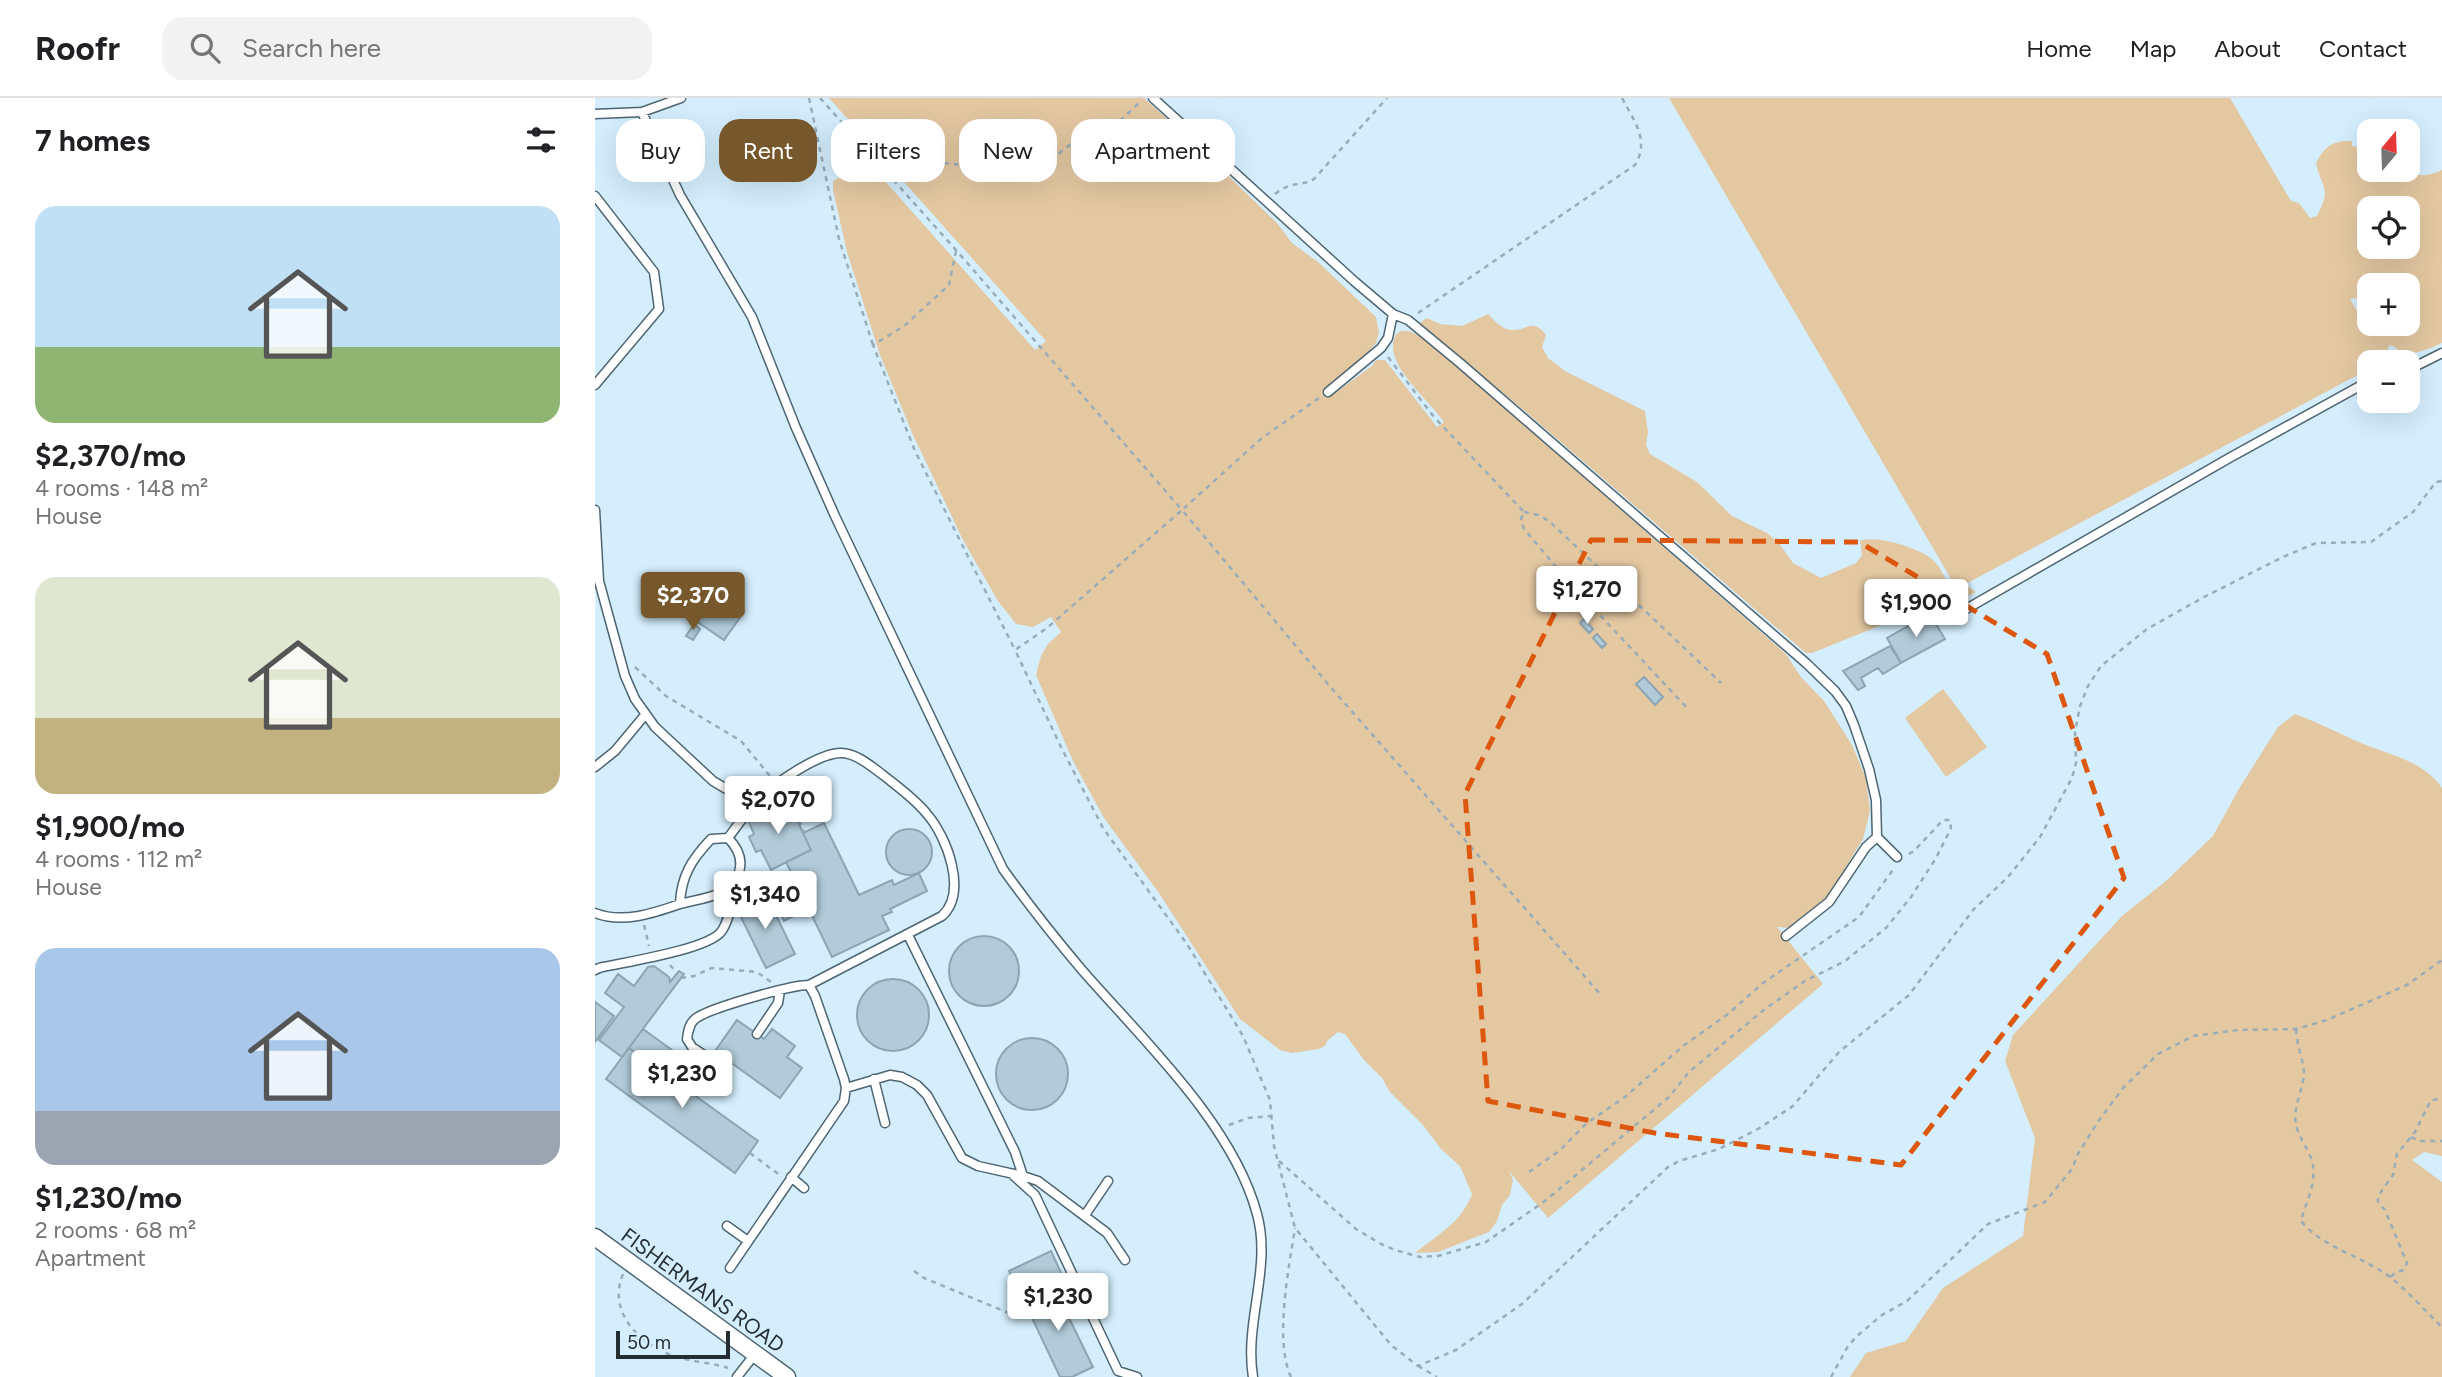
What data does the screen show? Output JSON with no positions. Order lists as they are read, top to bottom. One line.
{"streets":{"street":["FISHERMANS ROAD"]},"scale_bar":"50 m","north":"top","page":{"header":"Roofr","search":"Search here","nav":["Home","Map","About","Contact"],"heading":"7 homes","map_buttons":["+","−"],"chip":["Buy","Rent","Filters","New","Apartment"],"list":[{"name":"$2,370/mo","note":"4 rooms · 148 m² · House"},{"name":"$1,900/mo","note":"4 rooms · 112 m² · House"},{"name":"$1,230/mo","note":"2 rooms · 68 m² · Apartment"}],"price":["$1,270","$2,370","$1,900","$2,070","$1,340","$1,230","$1,230"],"scale":"50 m"}}
